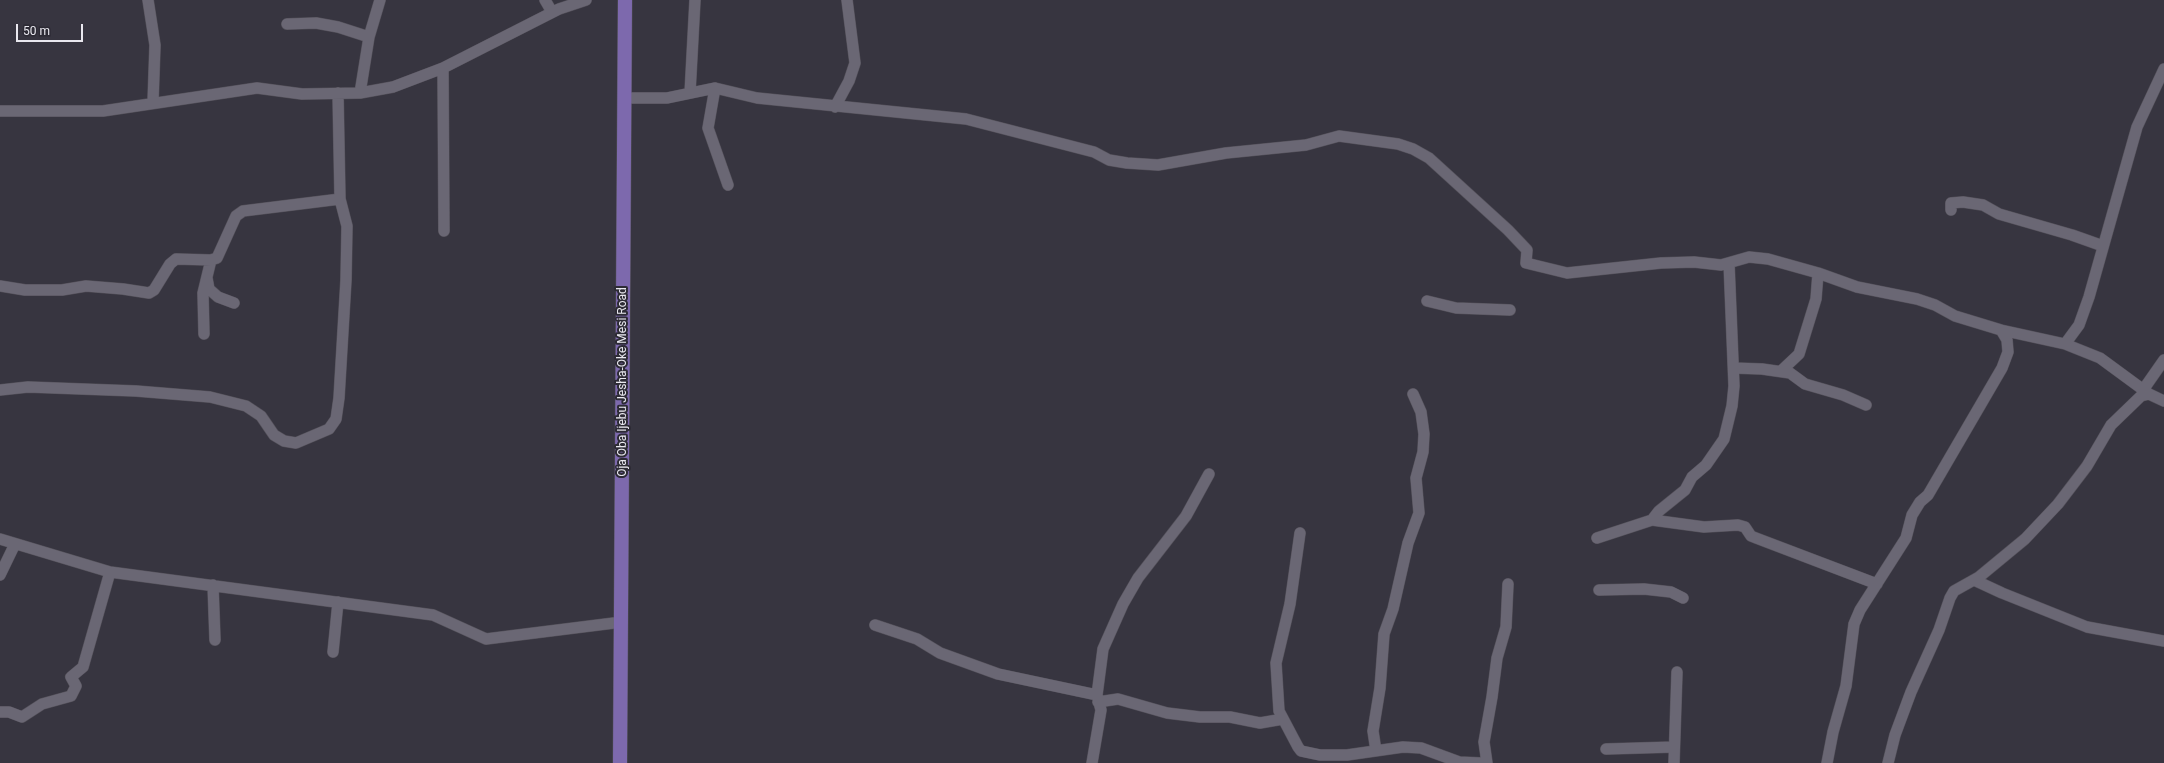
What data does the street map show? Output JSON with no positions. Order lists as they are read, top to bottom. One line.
{"streets":{"main road":["Oja Oba Ijebu Jesha-Oke Mesi Road"]},"scale_bar":"50 m"}
